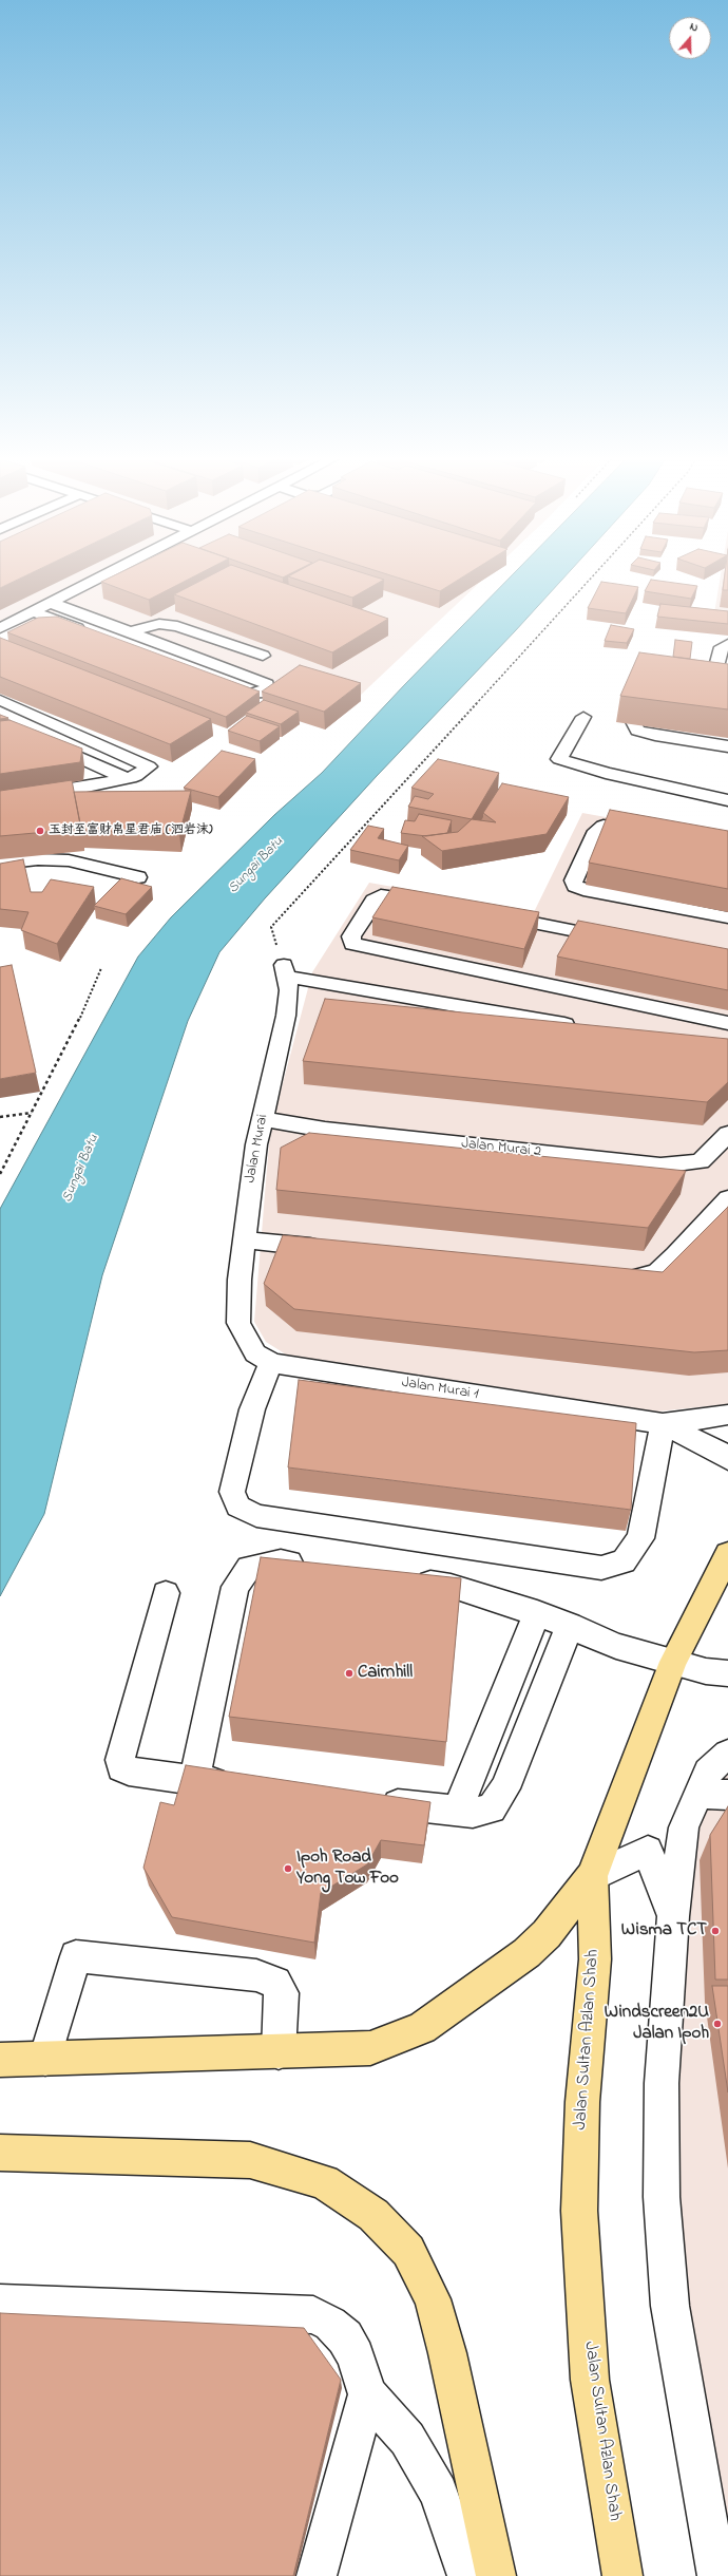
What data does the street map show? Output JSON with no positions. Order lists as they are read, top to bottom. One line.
{"streets":{"main road":["Jalan Sultan Azlan Shah"],"street":["Jalan Murai","Jalan Murai 2","Jalan Murai 1"]},"crossings":[["Jalan Murai","Jalan Murai 2"],["Jalan Murai","Jalan Murai 1"]],"water":["Sungai Batu"],"places":["玉封至富财帛星君庙 (泗岩沫)","Cairnhill","Ipoh Road Yong Tow Foo","Wisma TCT","Windscreen2U Jalan Ipoh"],"north":"top"}
